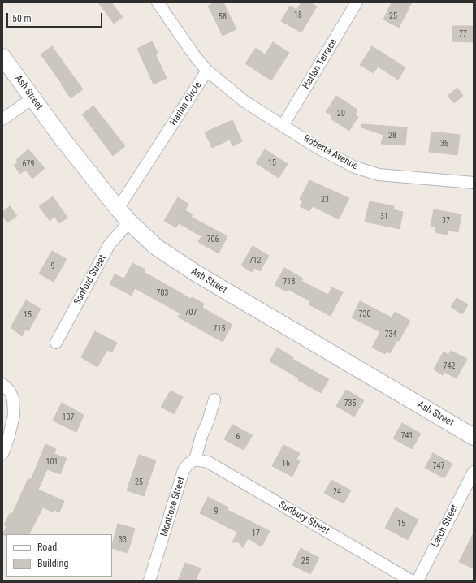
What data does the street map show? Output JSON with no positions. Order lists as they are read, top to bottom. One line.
{"streets":{"street":["Harlan Terrace","Ash Street","Harlan Circle","Roberta Avenue","Sanford Street","Montrose Street","Sudbury Street","Larch Street"]},"crossings":[["Harlan Terrace","Roberta Avenue"],["Ash Street","Harlan Circle"],["Ash Street","Sanford Street"],["Harlan Circle","Roberta Avenue"],["Montrose Street","Sudbury Street"]],"house_numbers":["18","25","58","77","20","28","36","15","679","23","31","37","706","712","9","718","703","707","730","15","715","734","742","735","107","741","6","101","16","747","25","24","9","15","17","33","25"],"legend":["Road","Building"],"scale_bar":"50 m"}
